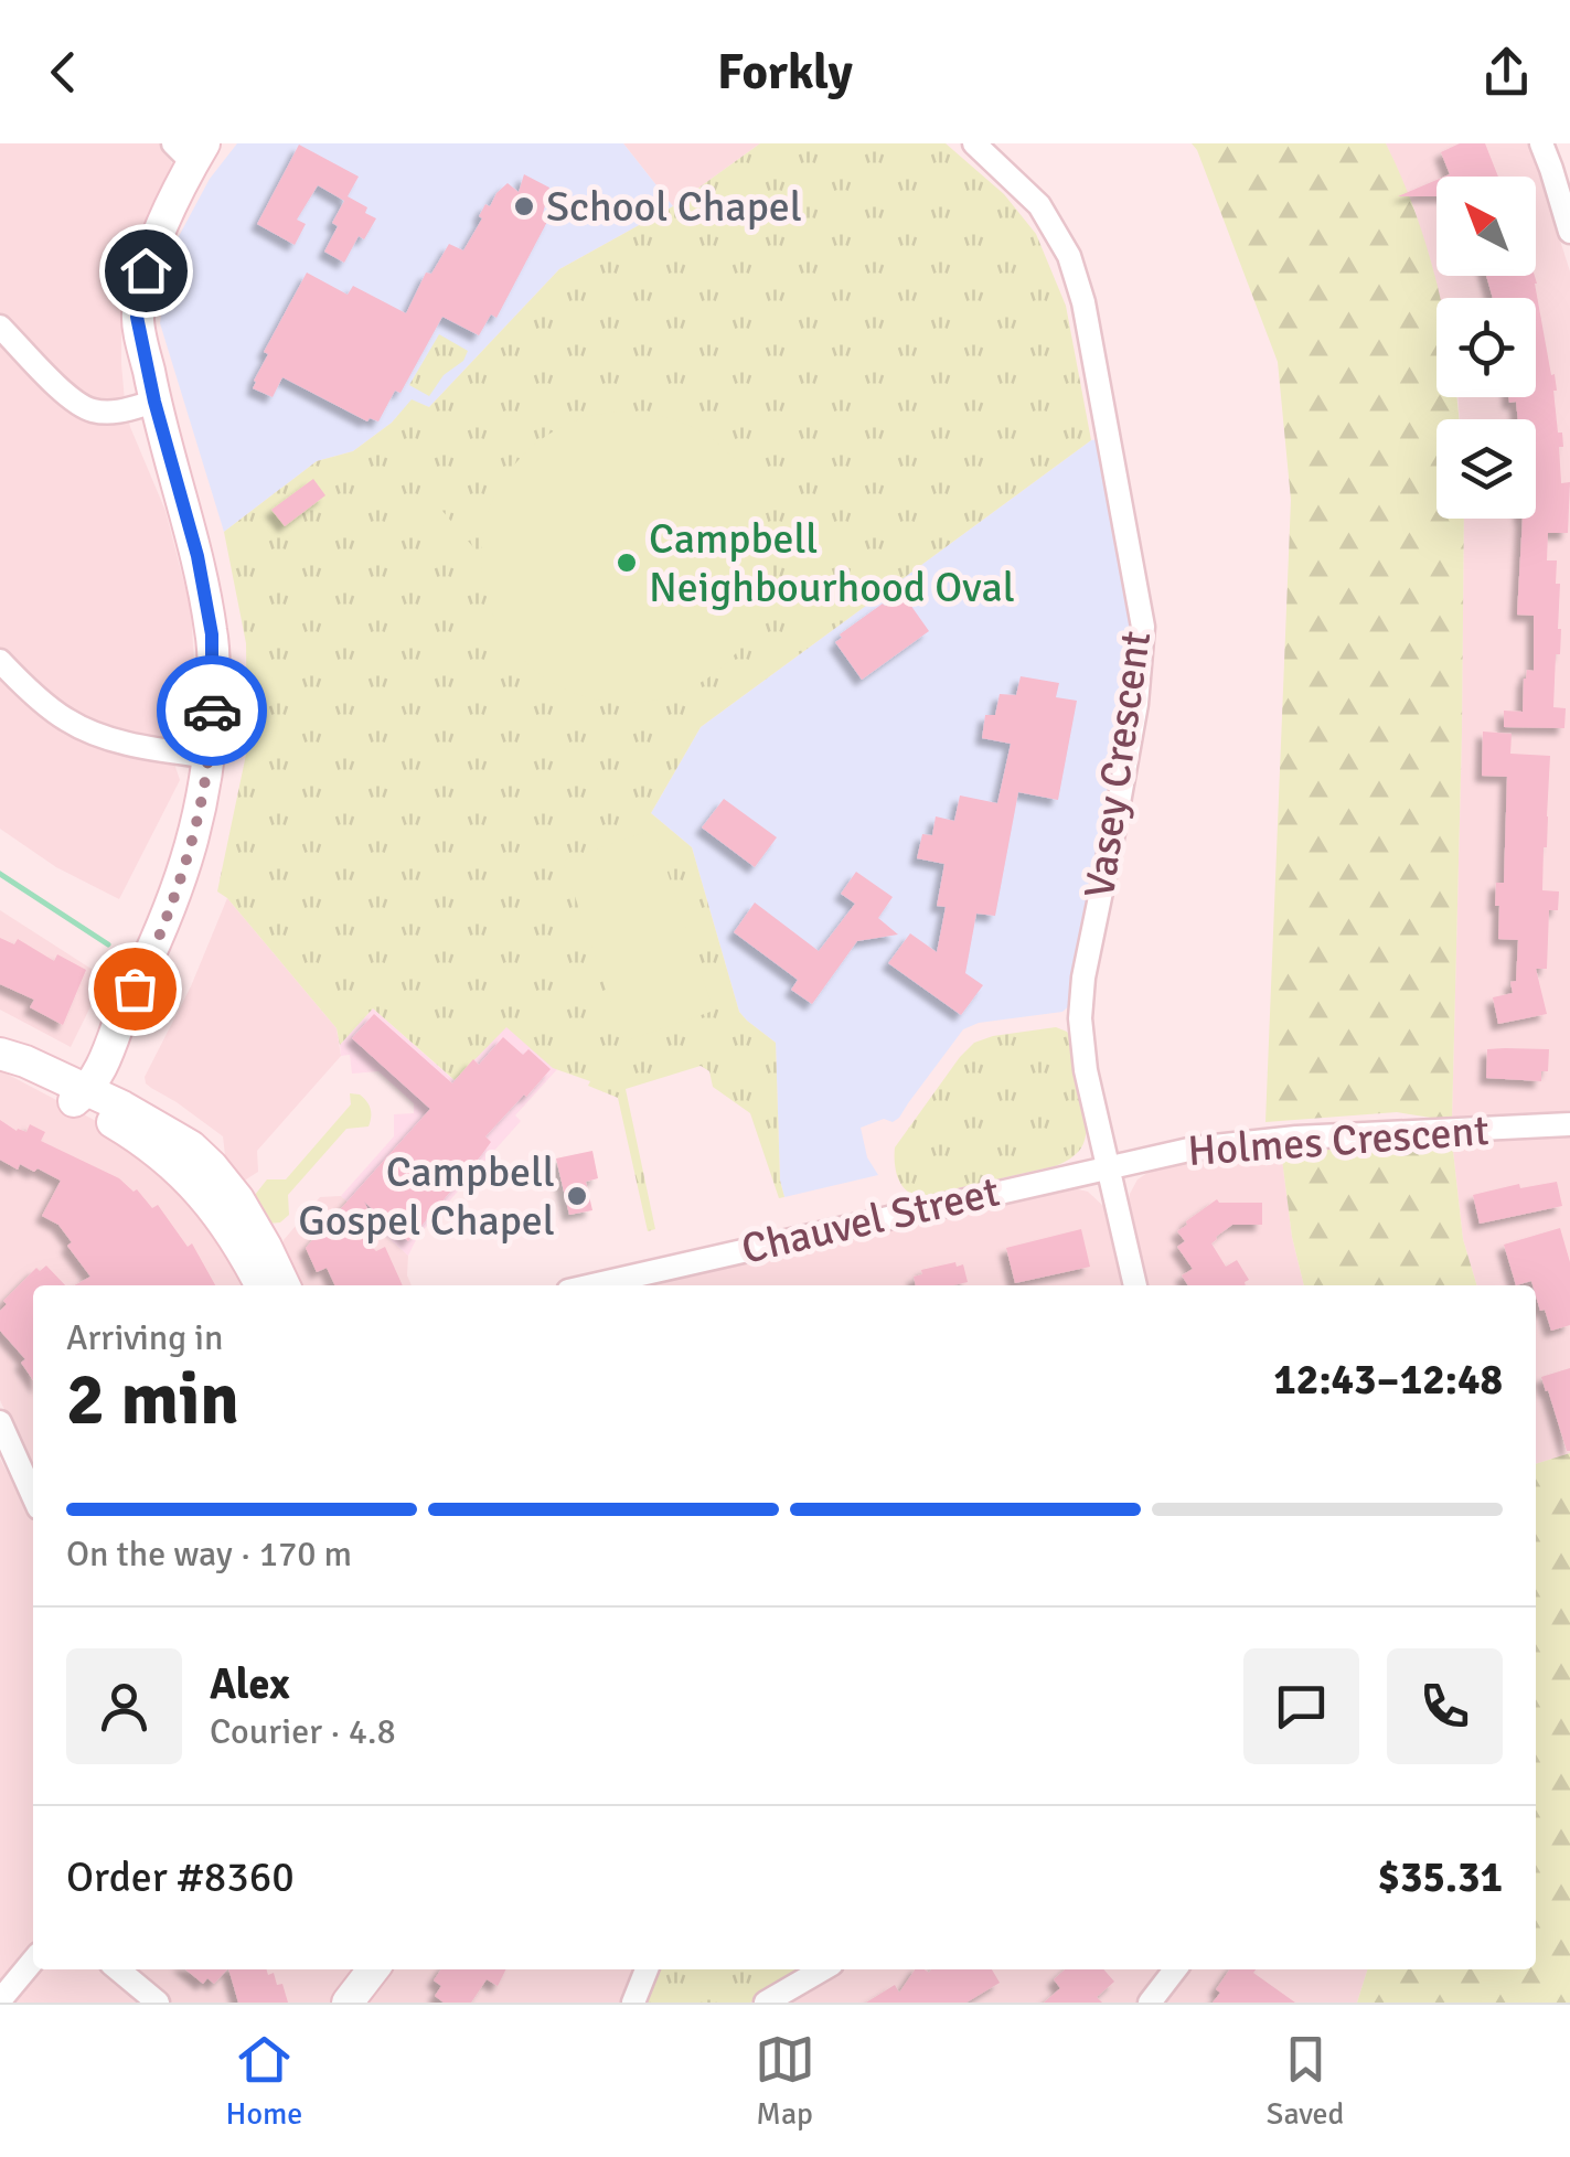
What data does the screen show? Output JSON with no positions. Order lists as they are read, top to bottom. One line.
{"streets":{"street":["Vasey Crescent","Holmes Crescent","Chauvel Street"]},"crossings":[["Vasey Crescent","Holmes Crescent"],["Vasey Crescent","Chauvel Street"],["Holmes Crescent","Chauvel Street"]],"places":["School Chapel","Campbell Neighbourhood Oval","Campbell Gospel Chapel"],"north":"top left","page":{"header":"Forkly","heading":["2 min","Arriving in","12:43–12:48"],"panel":["Alex","Courier · 4.8","Order #8360","$35.31"],"bar":"On the way · 170 m","tabs":["Home","Map","Saved"]}}
